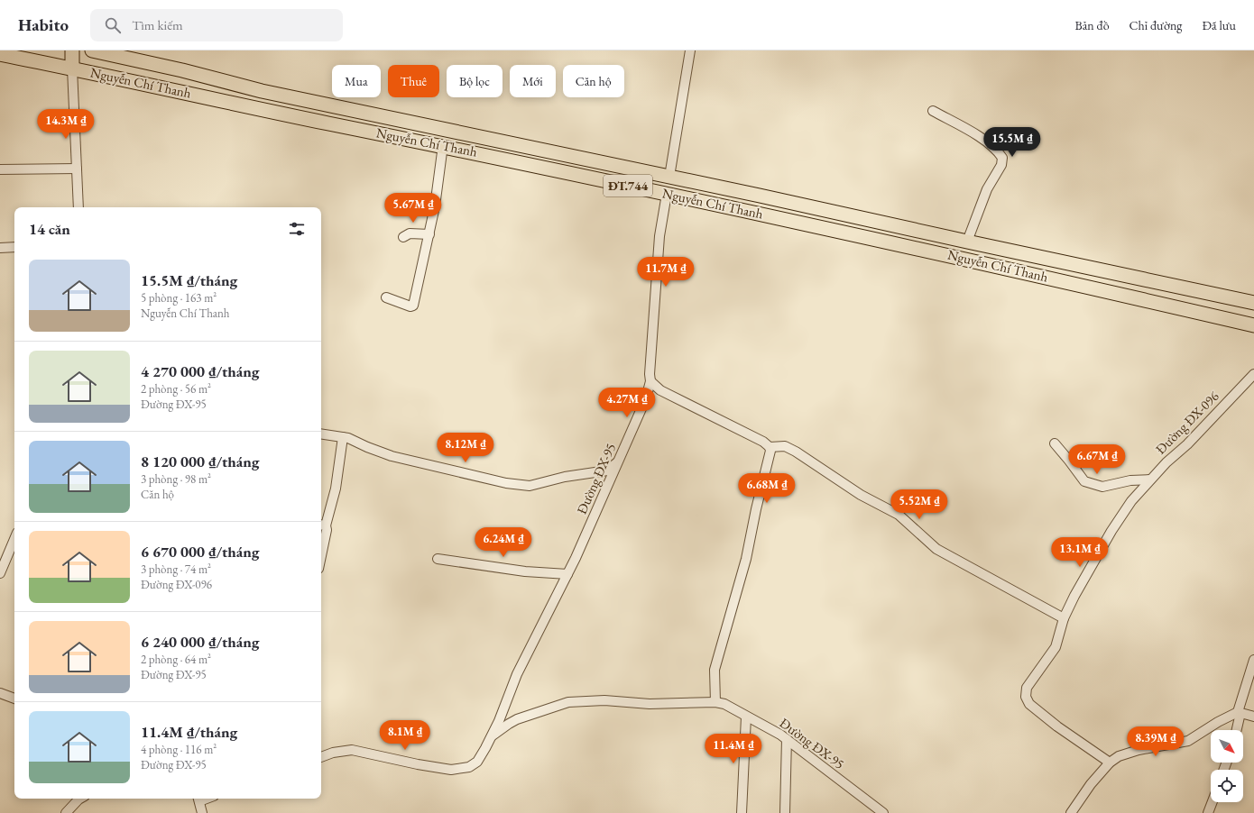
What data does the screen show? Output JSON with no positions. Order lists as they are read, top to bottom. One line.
{"streets":{"main road":["Nguyễn Chí Thanh","ĐT.744"],"street":["Đường ĐX-096","Đường ĐX-95"]},"crossings":[["Nguyễn Chí Thanh","Đường ĐX-95"]],"north":"bottom right","page":{"header":"Habito","search":"Tìm kiếm","nav":["Bản đồ","Chỉ đường","Đã lưu"],"chip":["Mua","Thuê","Bộ lọc","Mới","Căn hộ"],"price":["14.3M ₫","15.5M ₫","5.67M ₫","11.7M ₫","4.27M ₫","8.12M ₫","6.67M ₫","6.68M ₫","5.52M ₫","6.24M ₫","13.1M ₫","8.1M ₫","8.39M ₫","11.4M ₫"],"heading":"14 căn","list":[{"name":"15.5M ₫/tháng","note":"5 phòng · 163 m² · Nguyễn Chí Thanh"},{"name":"4 270 000 ₫/tháng","note":"2 phòng · 56 m² · Đường ĐX-95"},{"name":"8 120 000 ₫/tháng","note":"3 phòng · 98 m² · Căn hộ"},{"name":"6 670 000 ₫/tháng","note":"3 phòng · 74 m² · Đường ĐX-096"},{"name":"6 240 000 ₫/tháng","note":"2 phòng · 64 m² · Đường ĐX-95"},{"name":"11.4M ₫/tháng","note":"4 phòng · 116 m² · Đường ĐX-95"}]}}
